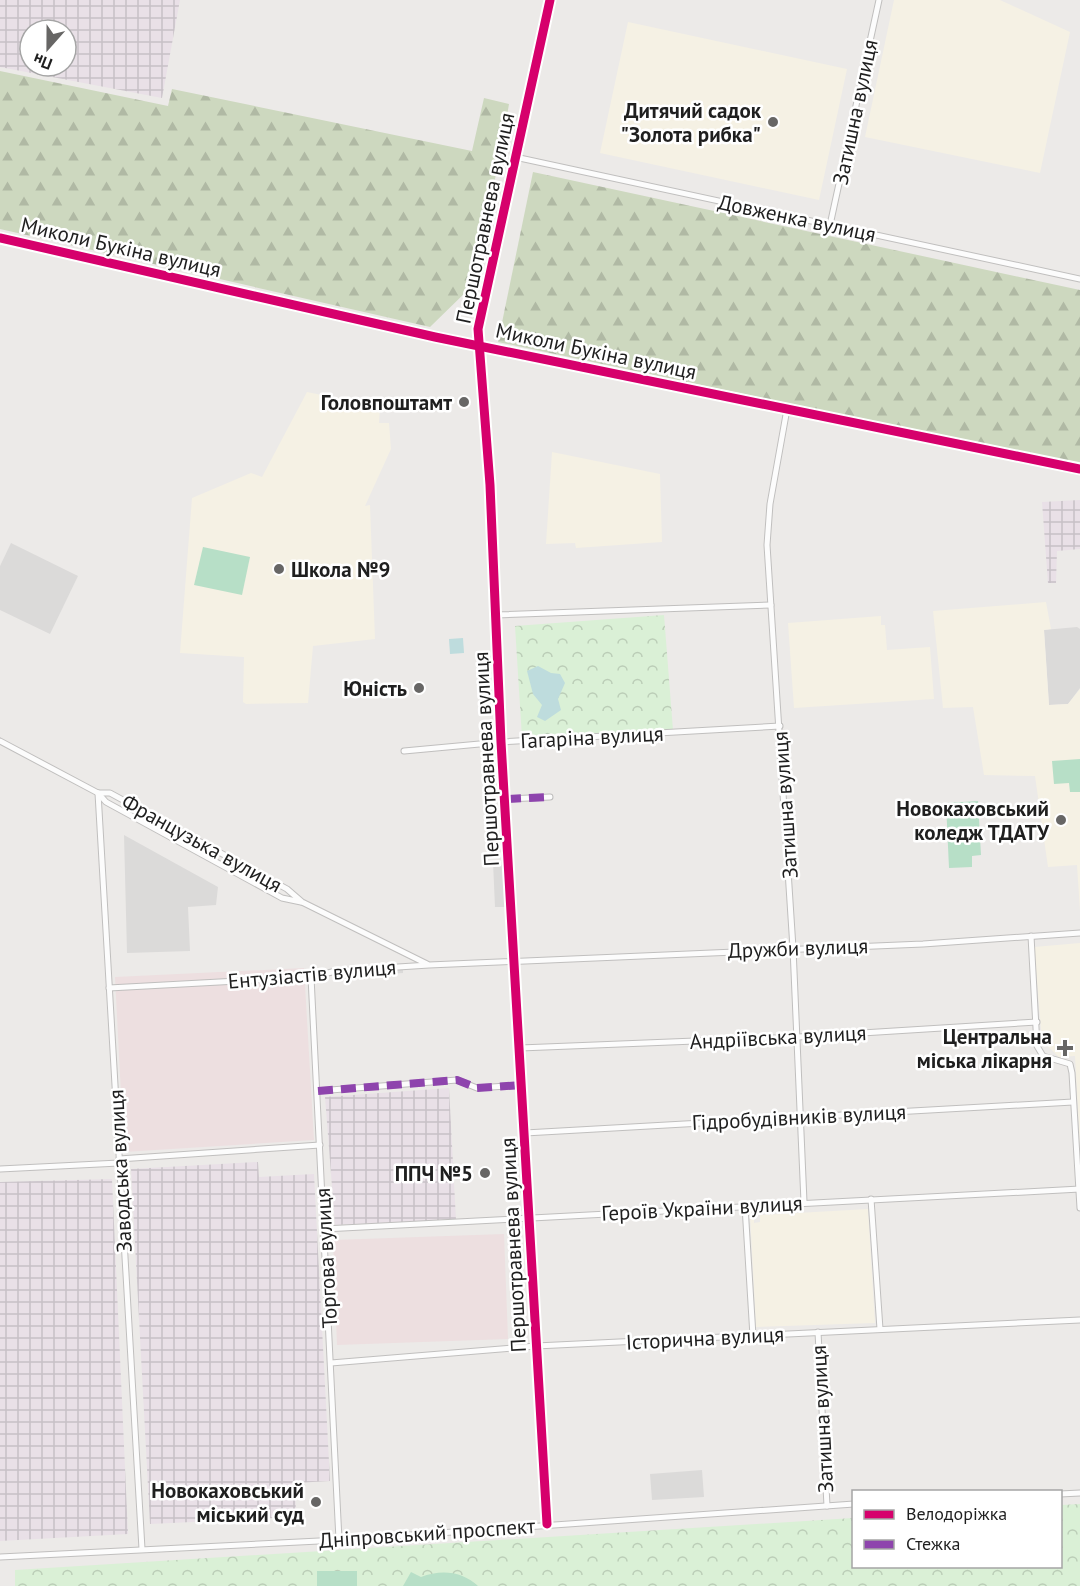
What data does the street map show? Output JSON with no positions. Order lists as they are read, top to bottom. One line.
{"streets":{"street":["Затишна вулиця","Першотравнева вулиця","Довженка вулиця","Миколи Букіна вулиця","Гагаріна вулиця","Французька вулиця","Дружби вулиця","Ентузіастів вулиця","Андріївська вулиця","Гідробудівників вулиця","Заводська вулиця","Героїв України вулиця","Торгова вулиця","Історична вулиця","Дніпровський проспект"]},"crossings":[["Затишна вулиця","Довженка вулиця"],["Затишна вулиця","Миколи Букіна вулиця"],["Затишна вулиця","Гагаріна вулиця"],["Затишна вулиця","Дружби вулиця"],["Затишна вулиця","Андріївська вулиця"],["Затишна вулиця","Гідробудівників вулиця"],["Затишна вулиця","Героїв України вулиця"],["Затишна вулиця","Історична вулиця"],["Затишна вулиця","Дніпровський проспект"],["Першотравнева вулиця","Довженка вулиця"],["Першотравнева вулиця","Миколи Букіна вулиця"],["Першотравнева вулиця","Гагаріна вулиця"],["Першотравнева вулиця","Дружби вулиця"],["Першотравнева вулиця","Ентузіастів вулиця"],["Першотравнева вулиця","Андріївська вулиця"],["Першотравнева вулиця","Гідробудівників вулиця"],["Першотравнева вулиця","Героїв України вулиця"],["Першотравнева вулиця","Історична вулиця"],["Першотравнева вулиця","Дніпровський проспект"],["Французька вулиця","Ентузіастів вулиця"],["Французька вулиця","Заводська вулиця"],["Дружби вулиця","Ентузіастів вулиця"],["Ентузіастів вулиця","Заводська вулиця"],["Ентузіастів вулиця","Торгова вулиця"],["Заводська вулиця","Дніпровський проспект"],["Героїв України вулиця","Торгова вулиця"],["Торгова вулиця","Історична вулиця"],["Торгова вулиця","Дніпровський проспект"]],"places":{"other":["Дитячий садок \"Золота рибка\"","Головпоштамт","Школа №9","Юність","Новокаховський коледж ТДАТУ","ППЧ №5","Новокаховський міський суд"],"health":["Центральна міська лікарня"]},"legend":["Велодоріжка","Стежка"],"north":"bottom"}
